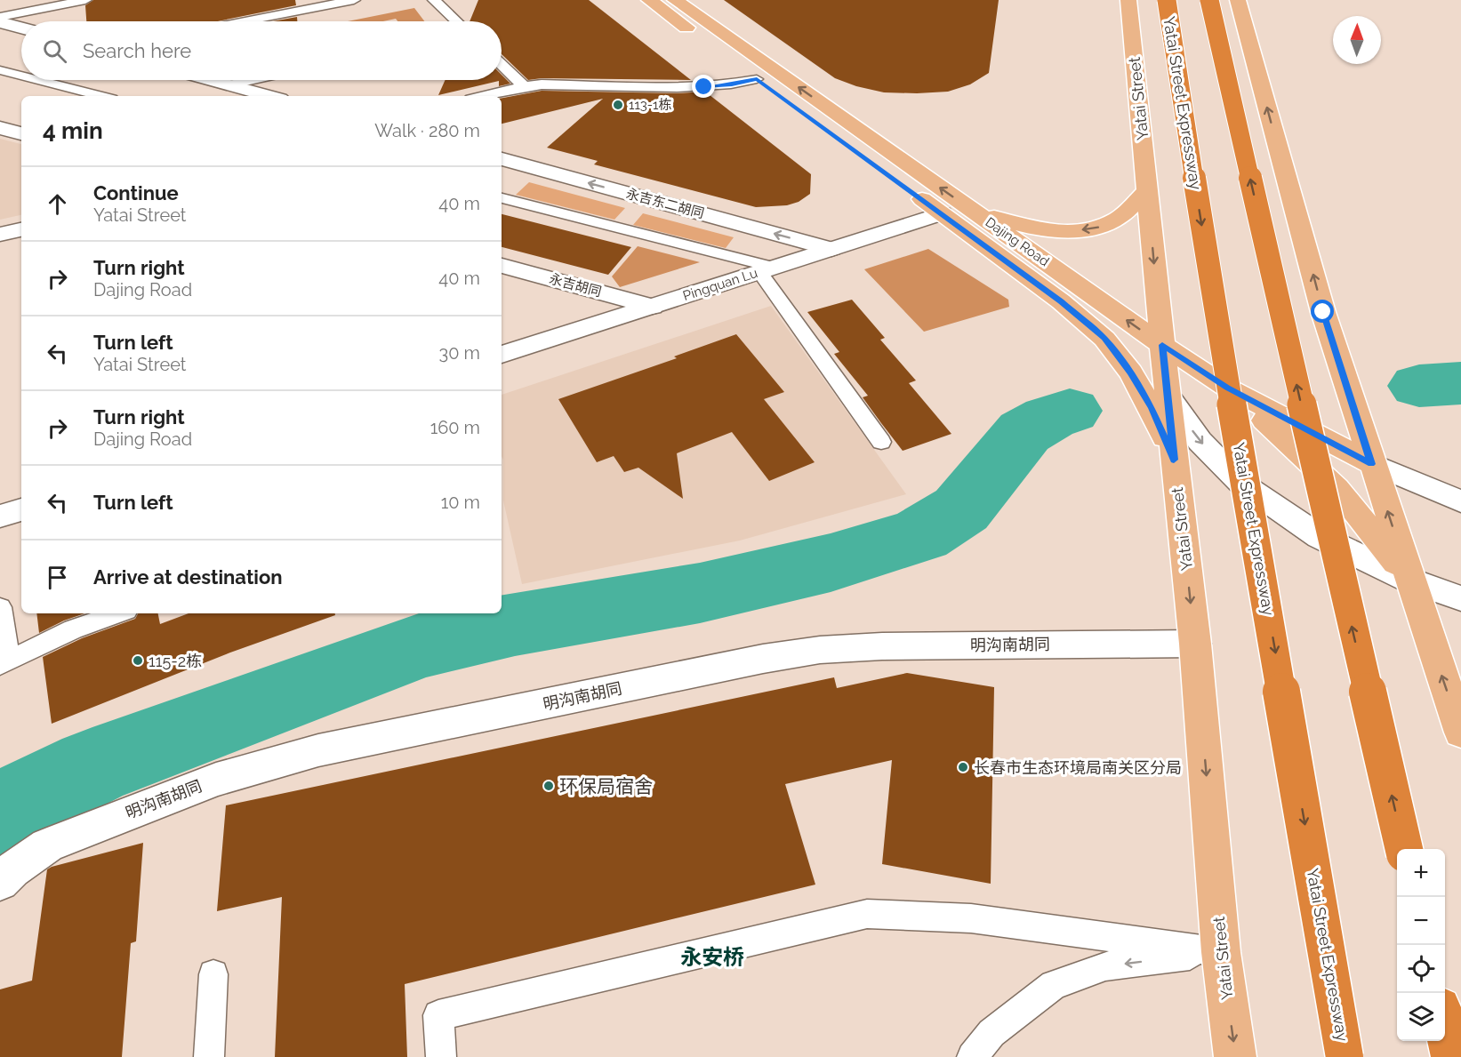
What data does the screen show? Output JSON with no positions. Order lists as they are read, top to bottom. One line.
{"streets":{"highway":["Yatai Street Expressway"],"main road":["Yatai Street","Dajing Road"],"street":["永吉东二胡同","Pingquan Lu","永吉胡同","明沟南胡同"]},"crossings":[["Yatai Street","Dajing Road"],["Yatai Street","明沟南胡同"],["永吉东二胡同","Pingquan Lu"],["Dajing Road","Pingquan Lu"],["Pingquan Lu","永吉胡同"]],"one_way":["永吉东二胡同"],"districts":["永安桥"],"places":["113-1栋","115-2栋","长春市生态环境局南关区分局","环保局宿舍"],"north":"top","page":{"search":"Search here","heading":["4 min","Walk · 280 m"],"list":[["Continue","Yatai Street","40 m"],["Turn right","Dajing Road","40 m"],["Turn left","Yatai Street","30 m"],["Turn right","Dajing Road","160 m"],["Turn left","10 m"],"Arrive at destination"],"map_buttons":["+","−"]}}
